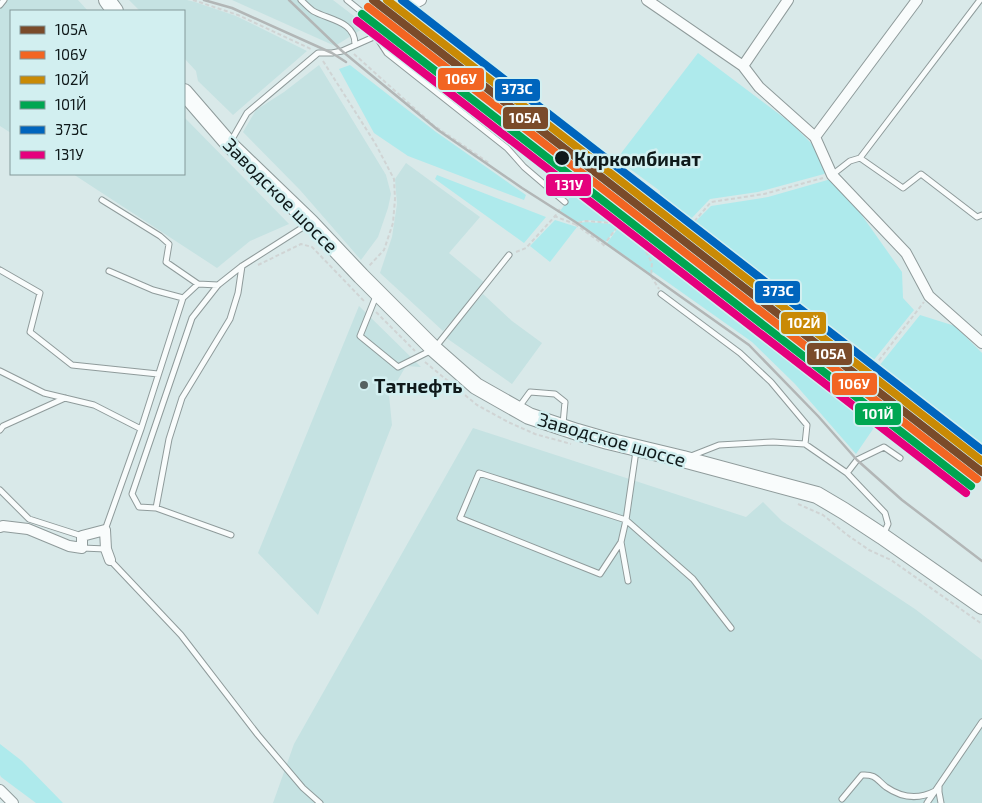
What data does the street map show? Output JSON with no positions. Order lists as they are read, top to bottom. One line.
{"streets":{"main road":["Заводское шоссе"]},"places":["Киркомбинат","Татнефть"],"lines":["transit line 105А","transit line 102Й","transit line 373C","transit line 106У","transit line 101Й","transit line 131У"],"legend":["105А","106У","102Й","101Й","373C","131У"]}
